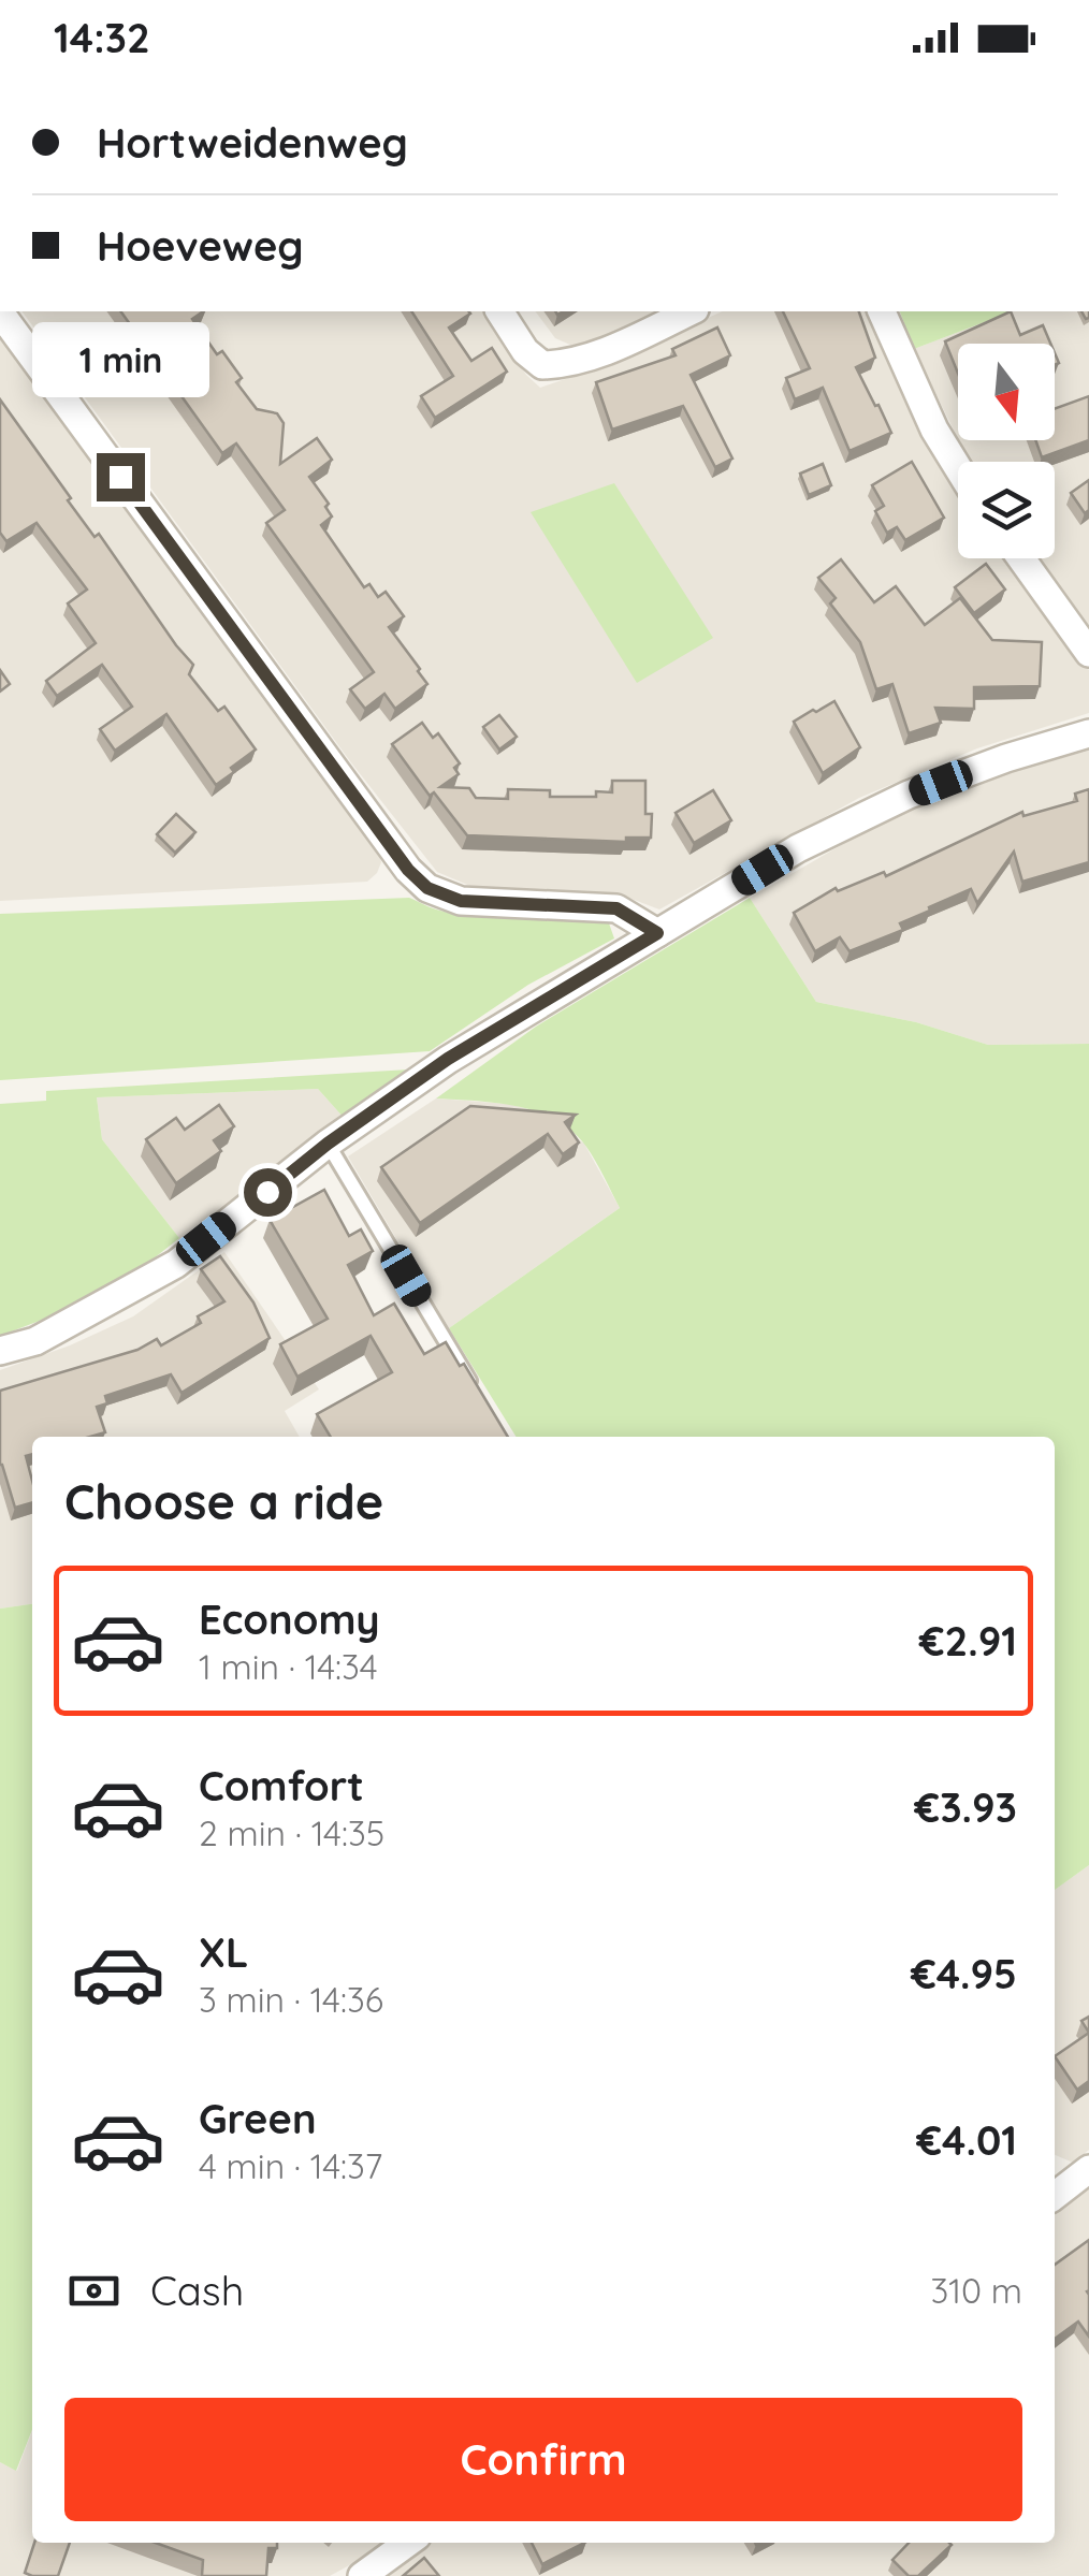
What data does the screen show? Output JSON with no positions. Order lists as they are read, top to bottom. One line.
{"north":"bottom","page":{"status":"14:32","banner":["Hortweidenweg","Hoeveweg"],"bubble":"1 min","heading":"Choose a ride","list":[{"name":"Economy","note":"1 min · 14:34","value":"€2.91"},{"name":"Comfort","note":"2 min · 14:35","value":"€3.93"},{"name":"XL","note":"3 min · 14:36","value":"€4.95"},{"name":"Green","note":"4 min · 14:37","value":"€4.01"}],"pay":["Cash","310 m"],"buttons":"Confirm"}}
